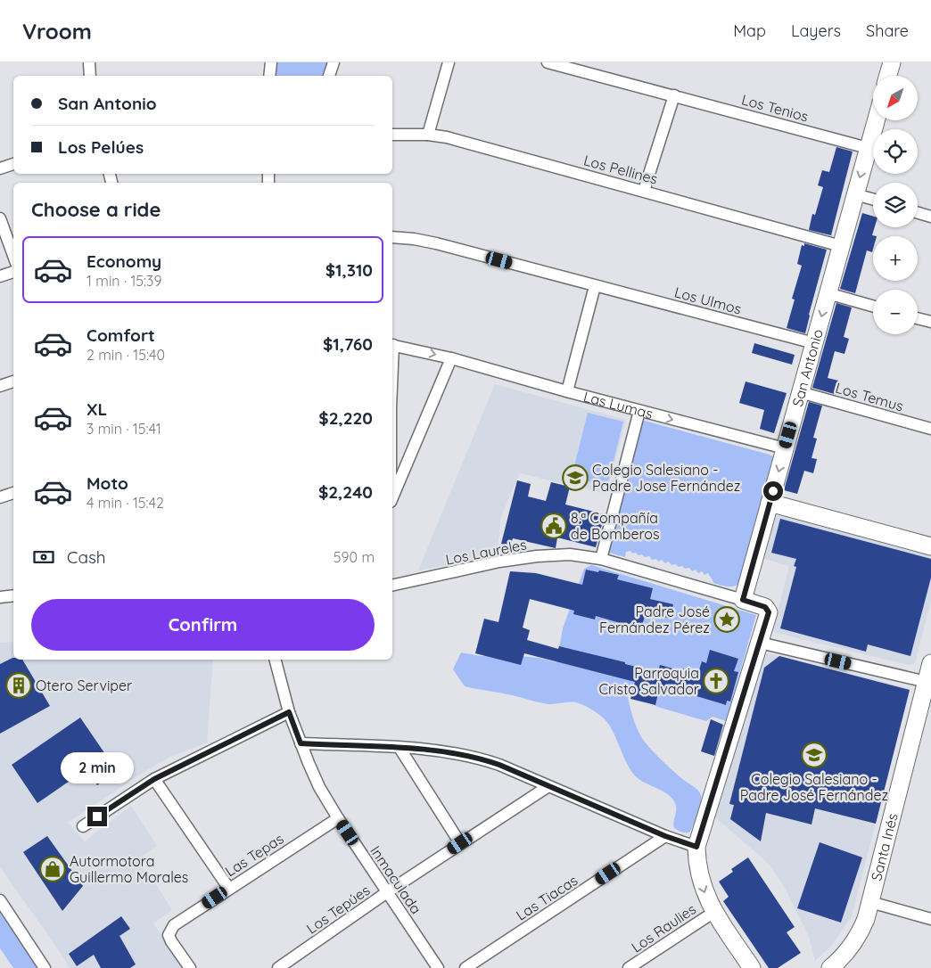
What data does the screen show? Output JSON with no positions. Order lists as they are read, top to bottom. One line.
{"streets":{"main road":["San Antonio","Santa Inés"],"street":["Los Tenios","Los Pellines","Los Ulmos","Los Temus","Las Lumas","Los Laureles","Las Tepas","Inmaculada","Las Tiacas","Los Tepúes","Los Raulies"]},"crossings":[["Los Tenios","San Antonio"],["Los Pellines","San Antonio"],["Los Ulmos","San Antonio"],["San Antonio","Los Temus"],["San Antonio","Las Lumas"],["San Antonio","Los Laureles"],["Las Tepas","Inmaculada"],["Inmaculada","Los Tepúes"]],"one_way":["Las Lumas"],"places":{"school or university":["Colegio Salesiano - Padre Jose Fernández","Colegio Salesiano - Padre José Fernández"],"public building":["8.ª Compañía de Bomberos"],"place":["Padre José Fernández Pérez"],"church":["Parroquia Cristo Salvador"],"building":["Otero Serviper"],"shop":["Autormotora Guillermo Morales"]},"north":"bottom left","page":{"header":"Vroom","nav":["Map","Layers","Share"],"map_buttons":["+","−"],"banner":["San Antonio","Los Pelúes"],"heading":"Choose a ride","list":[{"name":"Economy","note":"1 min · 15:39","value":"$1,310"},{"name":"Comfort","note":"2 min · 15:40","value":"$1,760"},{"name":"XL","note":"3 min · 15:41","value":"$2,220"},{"name":"Moto","note":"4 min · 15:42","value":"$2,240"}],"pay":["Cash","590 m"],"buttons":"Confirm","bubble":"2 min"}}
